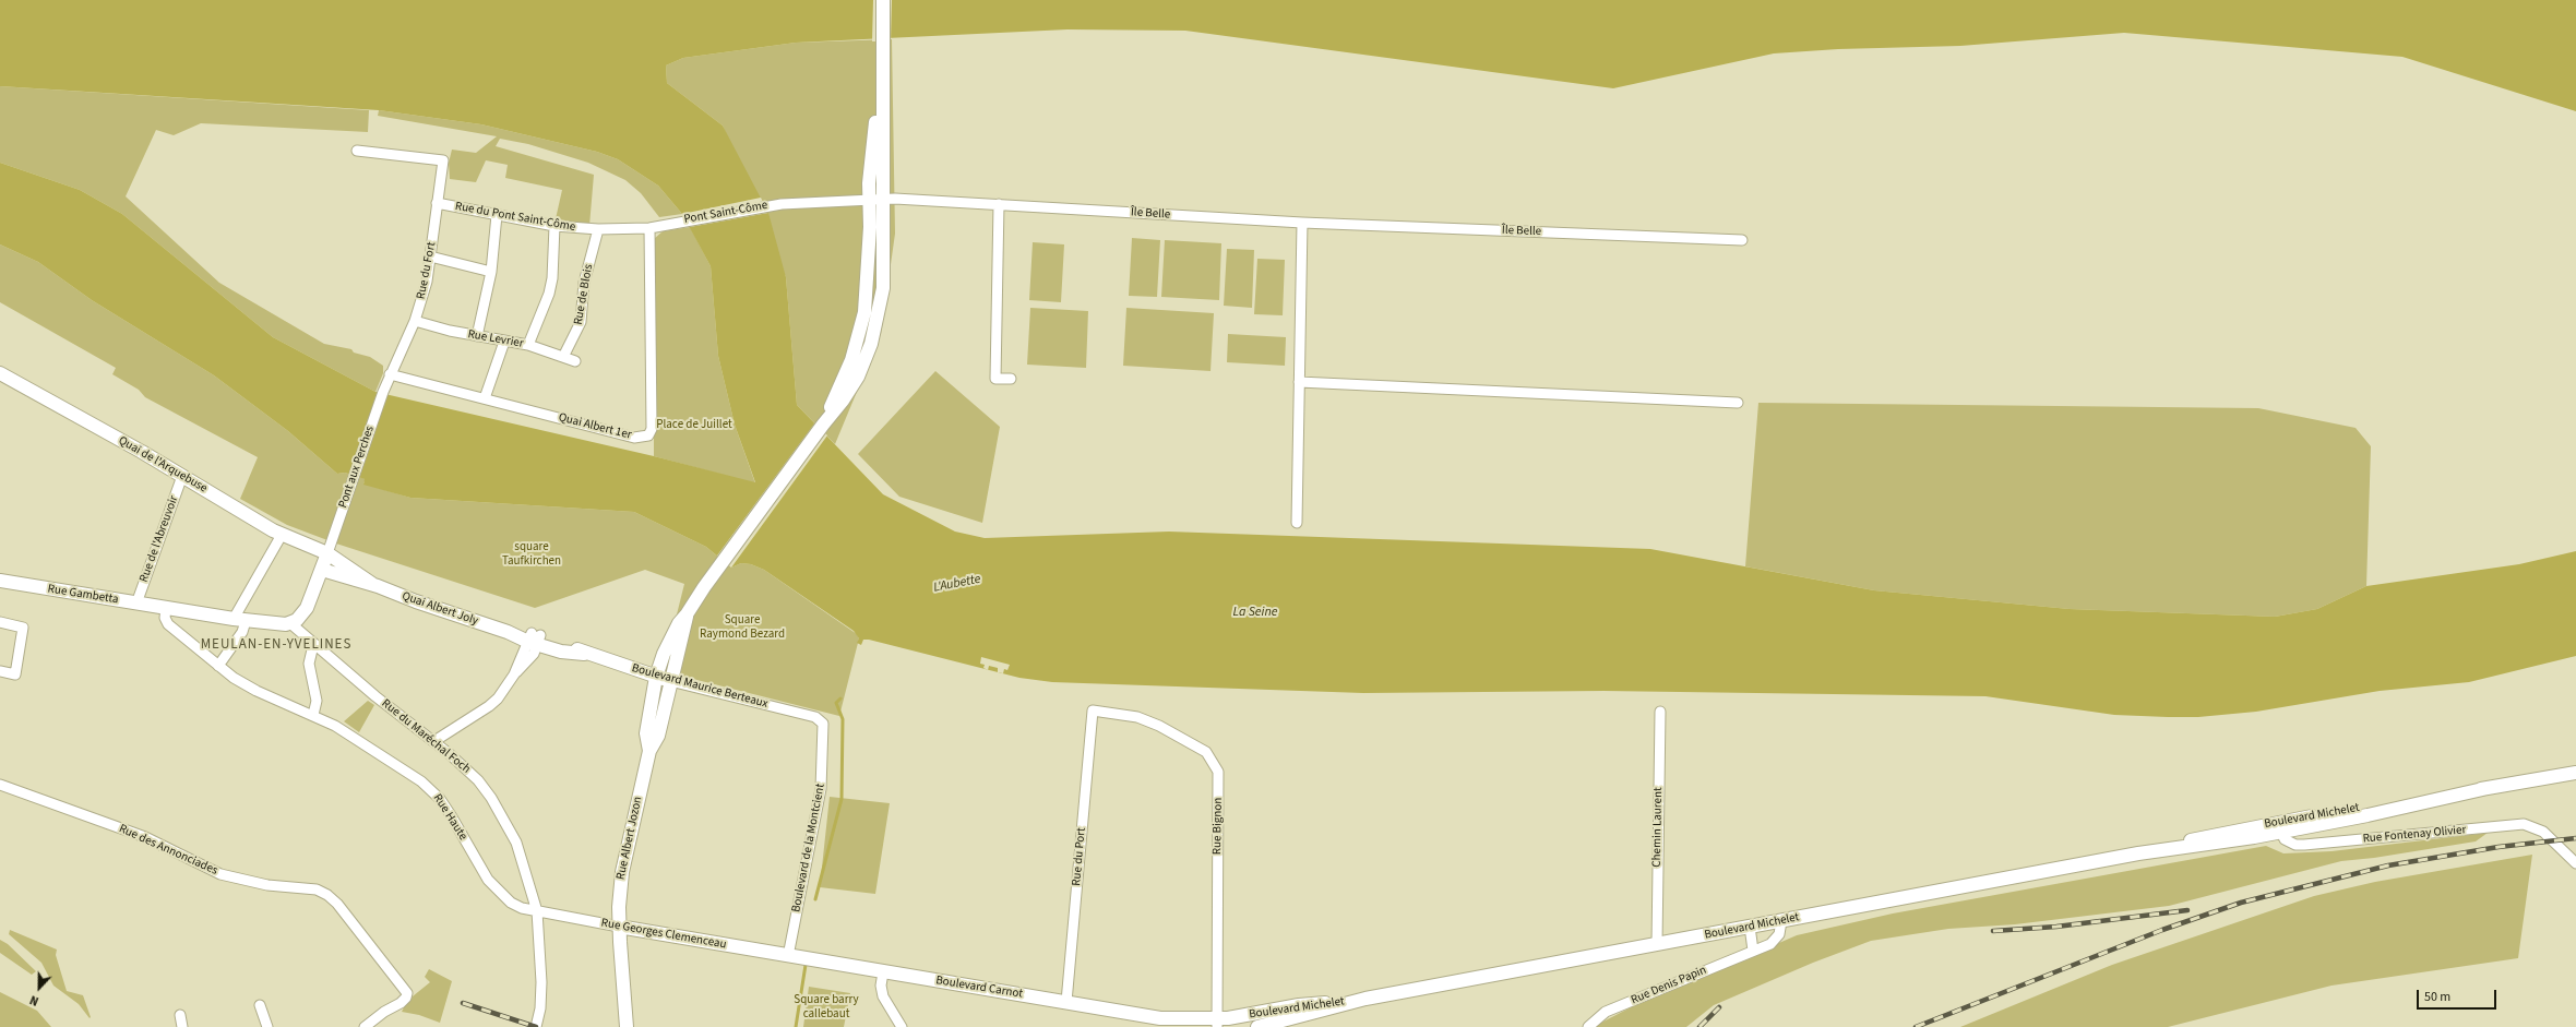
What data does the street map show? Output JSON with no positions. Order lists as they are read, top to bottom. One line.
{"streets":{"main road":["Quai de l'Arquebuse","Rue Gambetta","Quai Albert Joly","Boulevard Maurice Berteaux","Boulevard Michelet","Rue Albert Jozon","Rue Georges Clemenceau","Boulevard Carnot"],"street":["Pont Saint-Côme","Île Belle","Rue du Pont Saint-Côme","Rue du Fort","Rue de Blois","Rue Levrier","Quai Albert 1er","Pont aux Perches","Rue de l'Abreuvoir","Rue du Maréchal Foch","Rue Haute","Rue Bignon","Chemin Laurent","Rue Fontenay Olivier","Boulevard de la Montcient","Rue des Annonciades","Rue du Port","Rue Denis Papin"]},"crossings":[["Pont Saint-Côme","Île Belle"],["Pont Saint-Côme","Rue du Pont Saint-Côme"],["Rue du Pont Saint-Côme","Rue du Fort"],["Rue du Pont Saint-Côme","Rue de Blois"],["Rue du Pont Saint-Côme","Quai Albert 1er"],["Rue du Fort","Rue Levrier"],["Rue du Fort","Quai Albert 1er"],["Rue du Fort","Pont aux Perches"],["Rue de Blois","Rue Levrier"],["Quai Albert 1er","Pont aux Perches"],["Quai de l'Arquebuse","Pont aux Perches"],["Quai de l'Arquebuse","Rue de l'Abreuvoir"],["Quai de l'Arquebuse","Quai Albert Joly"],["Pont aux Perches","Quai Albert Joly"],["Rue de l'Abreuvoir","Rue Gambetta"],["Rue Gambetta","Rue du Maréchal Foch"],["Rue Gambetta","Rue Haute"],["Quai Albert Joly","Boulevard Maurice Berteaux"],["Boulevard Maurice Berteaux","Rue Albert Jozon"],["Boulevard Maurice Berteaux","Boulevard de la Montcient"],["Rue du Maréchal Foch","Rue Haute"],["Rue du Maréchal Foch","Rue Georges Clemenceau"],["Boulevard Michelet","Rue Bignon"],["Boulevard Michelet","Chemin Laurent"],["Boulevard Michelet","Rue Fontenay Olivier"],["Boulevard Michelet","Rue Denis Papin"],["Boulevard Michelet","Boulevard Carnot"],["Rue Haute","Rue Georges Clemenceau"],["Rue Bignon","Rue du Port"],["Rue Bignon","Boulevard Carnot"],["Rue Albert Jozon","Rue Georges Clemenceau"],["Boulevard de la Montcient","Rue Georges Clemenceau"],["Boulevard de la Montcient","Boulevard Carnot"],["Rue du Port","Boulevard Carnot"],["Rue Georges Clemenceau","Boulevard Carnot"]],"districts":["MEULAN-EN-YVELINES"],"water":["L'Aubette","La Seine"],"parks":["Place de Juillet","square Taufkirchen","Square Raymond Bezard","Square barry callebaut"],"scale_bar":"50 m","north":"bottom"}
